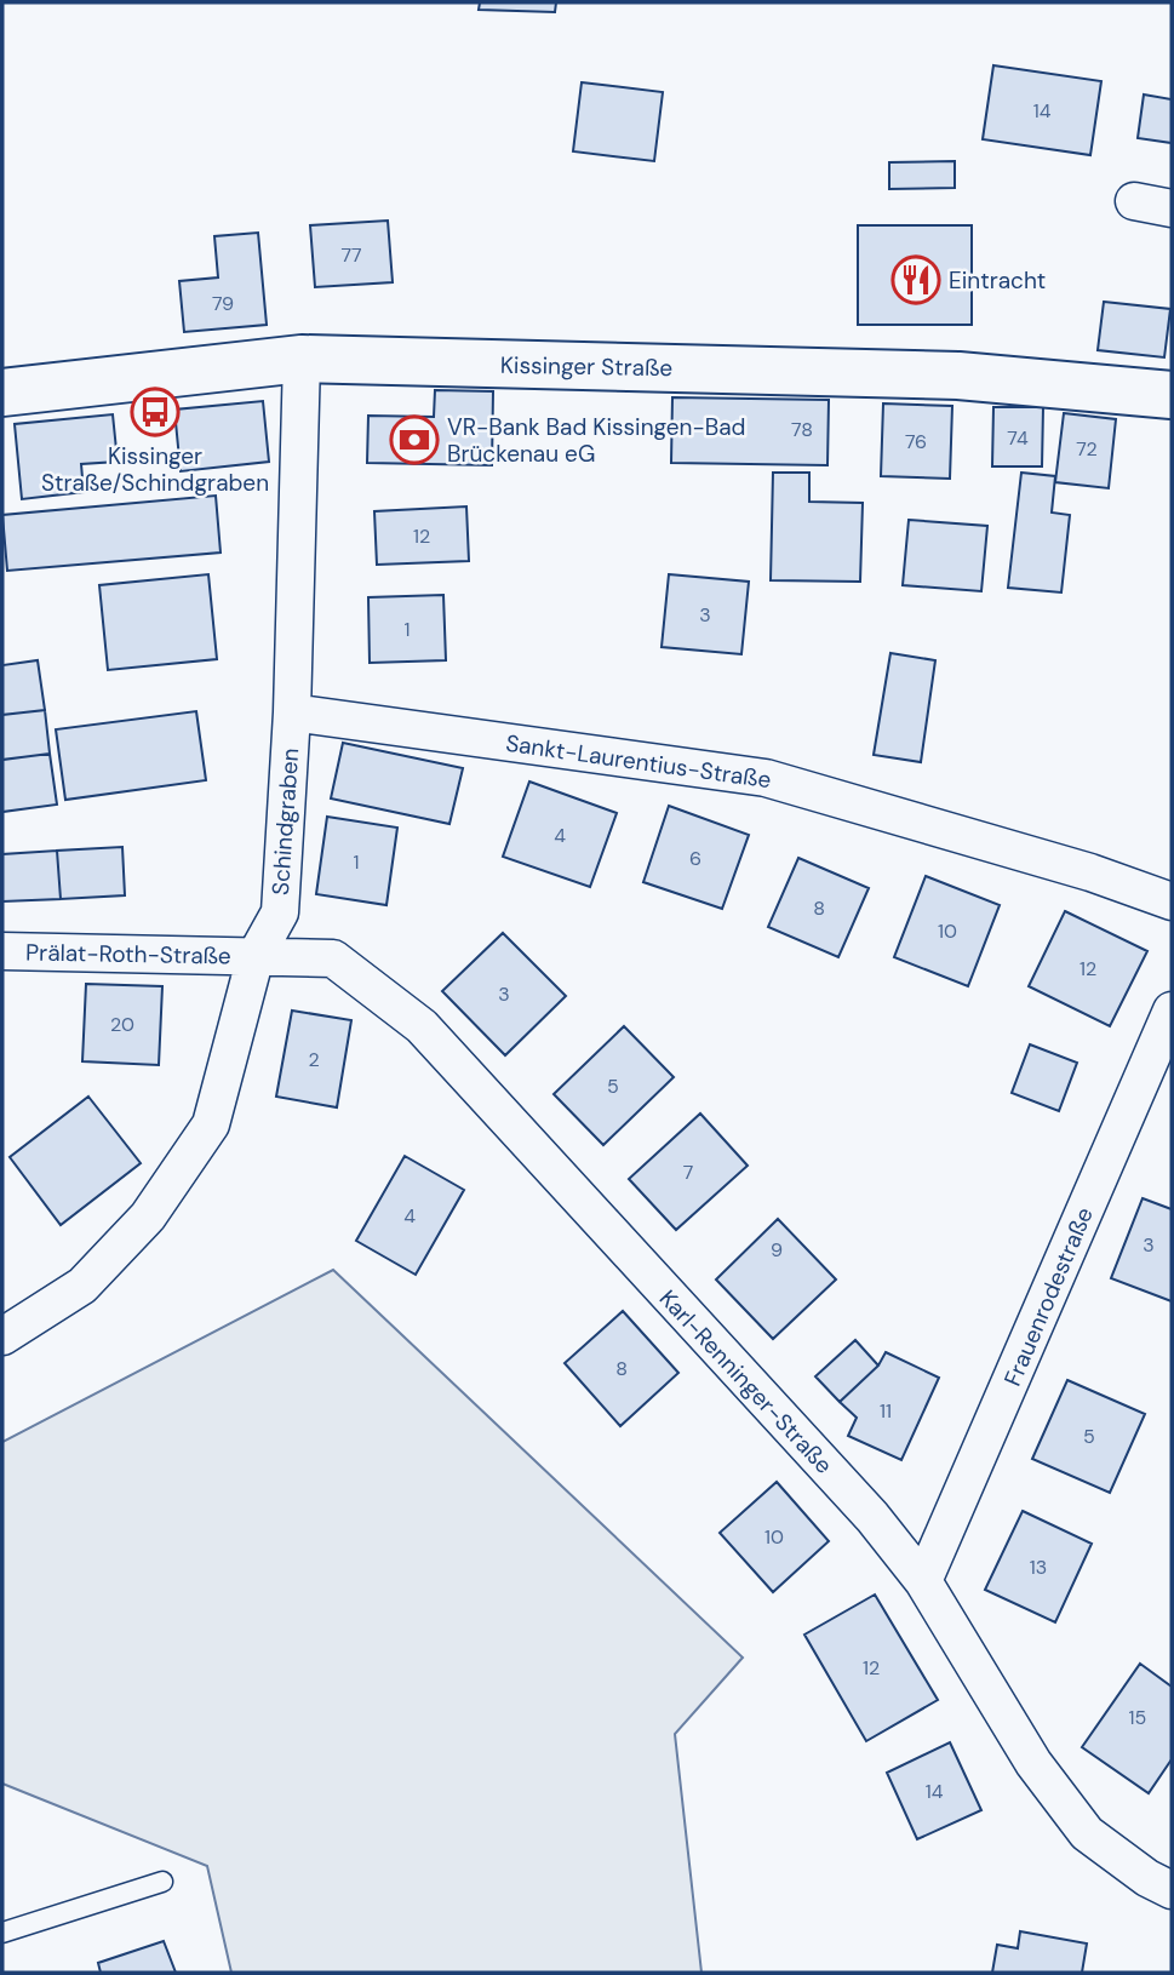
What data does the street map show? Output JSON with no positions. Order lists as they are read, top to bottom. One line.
{"streets":{"street":["Kissinger Straße","Sankt-Laurentius-Straße","Schindgraben","Prälat-Roth-Straße","Frauenrodestraße","Karl-Renninger-Straße"]},"crossings":[["Kissinger Straße","Schindgraben"],["Sankt-Laurentius-Straße","Schindgraben"],["Schindgraben","Prälat-Roth-Straße"],["Schindgraben","Karl-Renninger-Straße"],["Prälat-Roth-Straße","Karl-Renninger-Straße"],["Frauenrodestraße","Karl-Renninger-Straße"]],"places":{"restaurant":["Eintracht"],"bus stop":["Kissinger Straße/Schindgraben"],"bank":["VR-Bank Bad Kissingen-Bad Brückenau eG"]},"house_numbers":["14","77","79","78","74","76","72","12","3","1","4","6","1","8","10","12","3","20","2","5","7","4","3","9","8","11","5","10","13","12","15","14"]}
